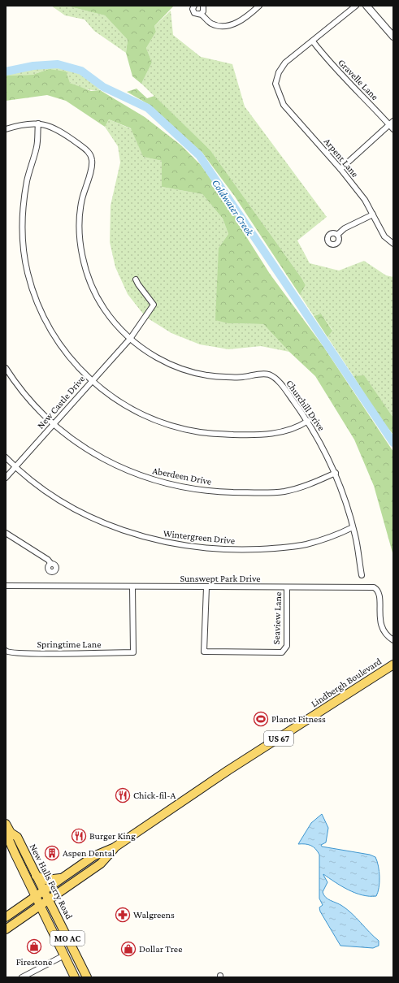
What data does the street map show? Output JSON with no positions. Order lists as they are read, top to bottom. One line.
{"streets":{"main road":["Lindbergh Boulevard","US 67","New Halls Ferry Road","MO AC"],"street":["Gravelle Lane","Arpent Lane","New Castle Drive","Churchill Drive","Aberdeen Drive","Wintergreen Drive","Sunswept Park Drive","Seaview Lane","Springtime Lane"]},"crossings":[["Gravelle Lane","Arpent Lane"],["New Castle Drive","Churchill Drive"],["New Castle Drive","Aberdeen Drive"],["New Castle Drive","Wintergreen Drive"],["Churchill Drive","Aberdeen Drive"],["Churchill Drive","Wintergreen Drive"],["Sunswept Park Drive","Seaview Lane"],["Sunswept Park Drive","Springtime Lane"],["Lindbergh Boulevard","US 67"],["Lindbergh Boulevard","New Halls Ferry Road"],["US 67","New Halls Ferry Road"]],"water":["Coldwater Creek"],"places":{"sports":["Planet Fitness"],"restaurant":["Chick-fil-A","Burger King"],"building":["Aspen Dental"],"pharmacy":["Walgreens"],"shop":["Firestone","Dollar Tree"]}}
